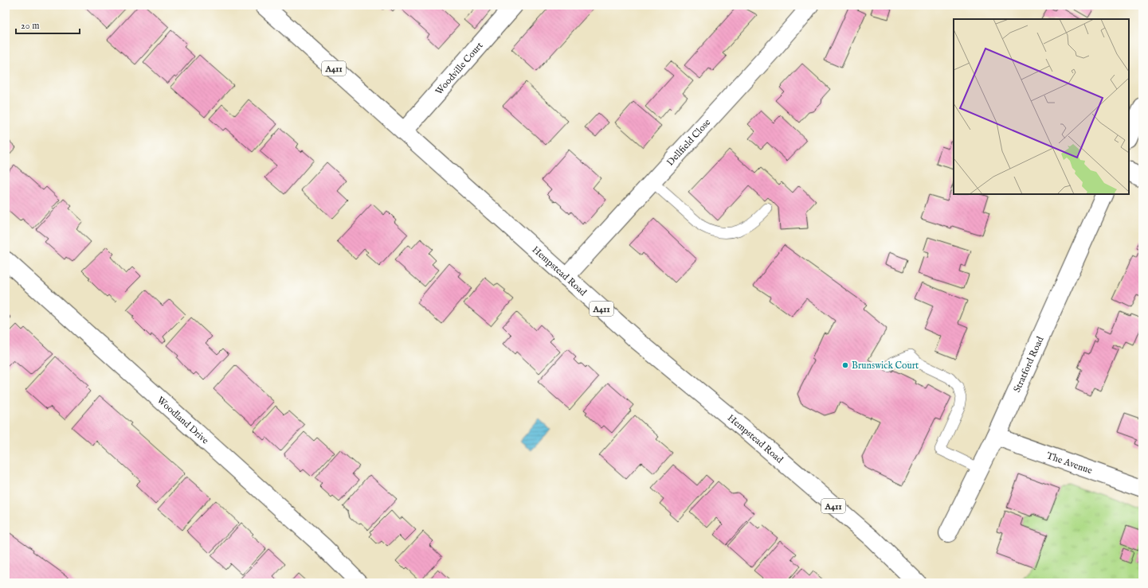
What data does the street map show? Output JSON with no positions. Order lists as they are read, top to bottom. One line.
{"streets":{"street":["A411","Woodville Court","Dellfield Close","Hempstead Road","Stratford Road","Woodland Drive","The Avenue"]},"crossings":[["Woodville Court","Hempstead Road"],["Dellfield Close","Hempstead Road"],["Stratford Road","The Avenue"]],"places":["Brunswick Court"],"scale_bar":"20 m"}
